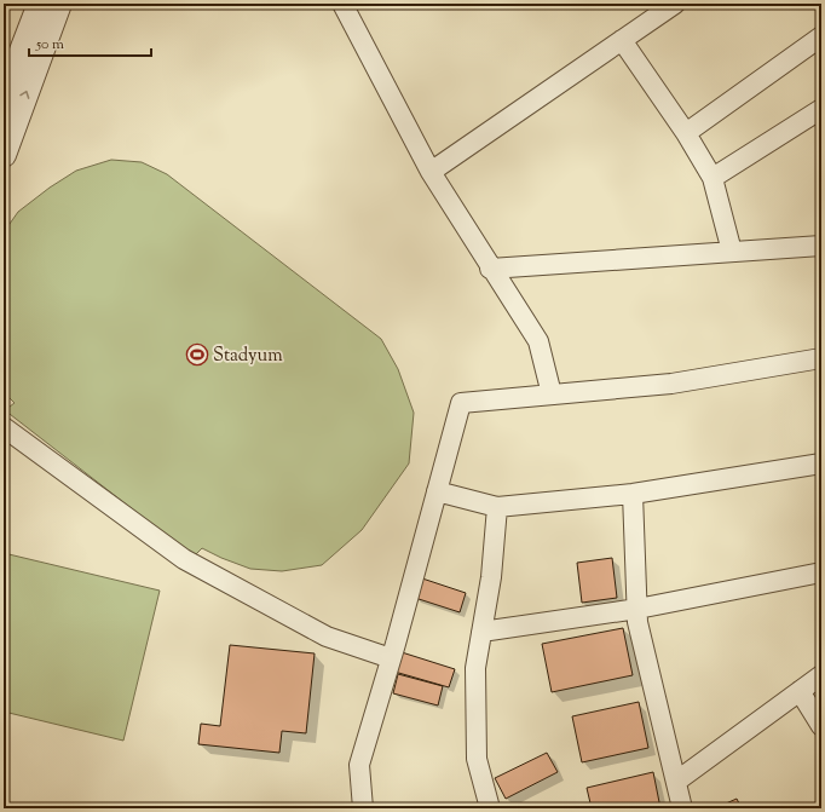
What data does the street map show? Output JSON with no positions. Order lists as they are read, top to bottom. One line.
{"places":{"sports":["Stadyum"]},"scale_bar":"50 m"}
